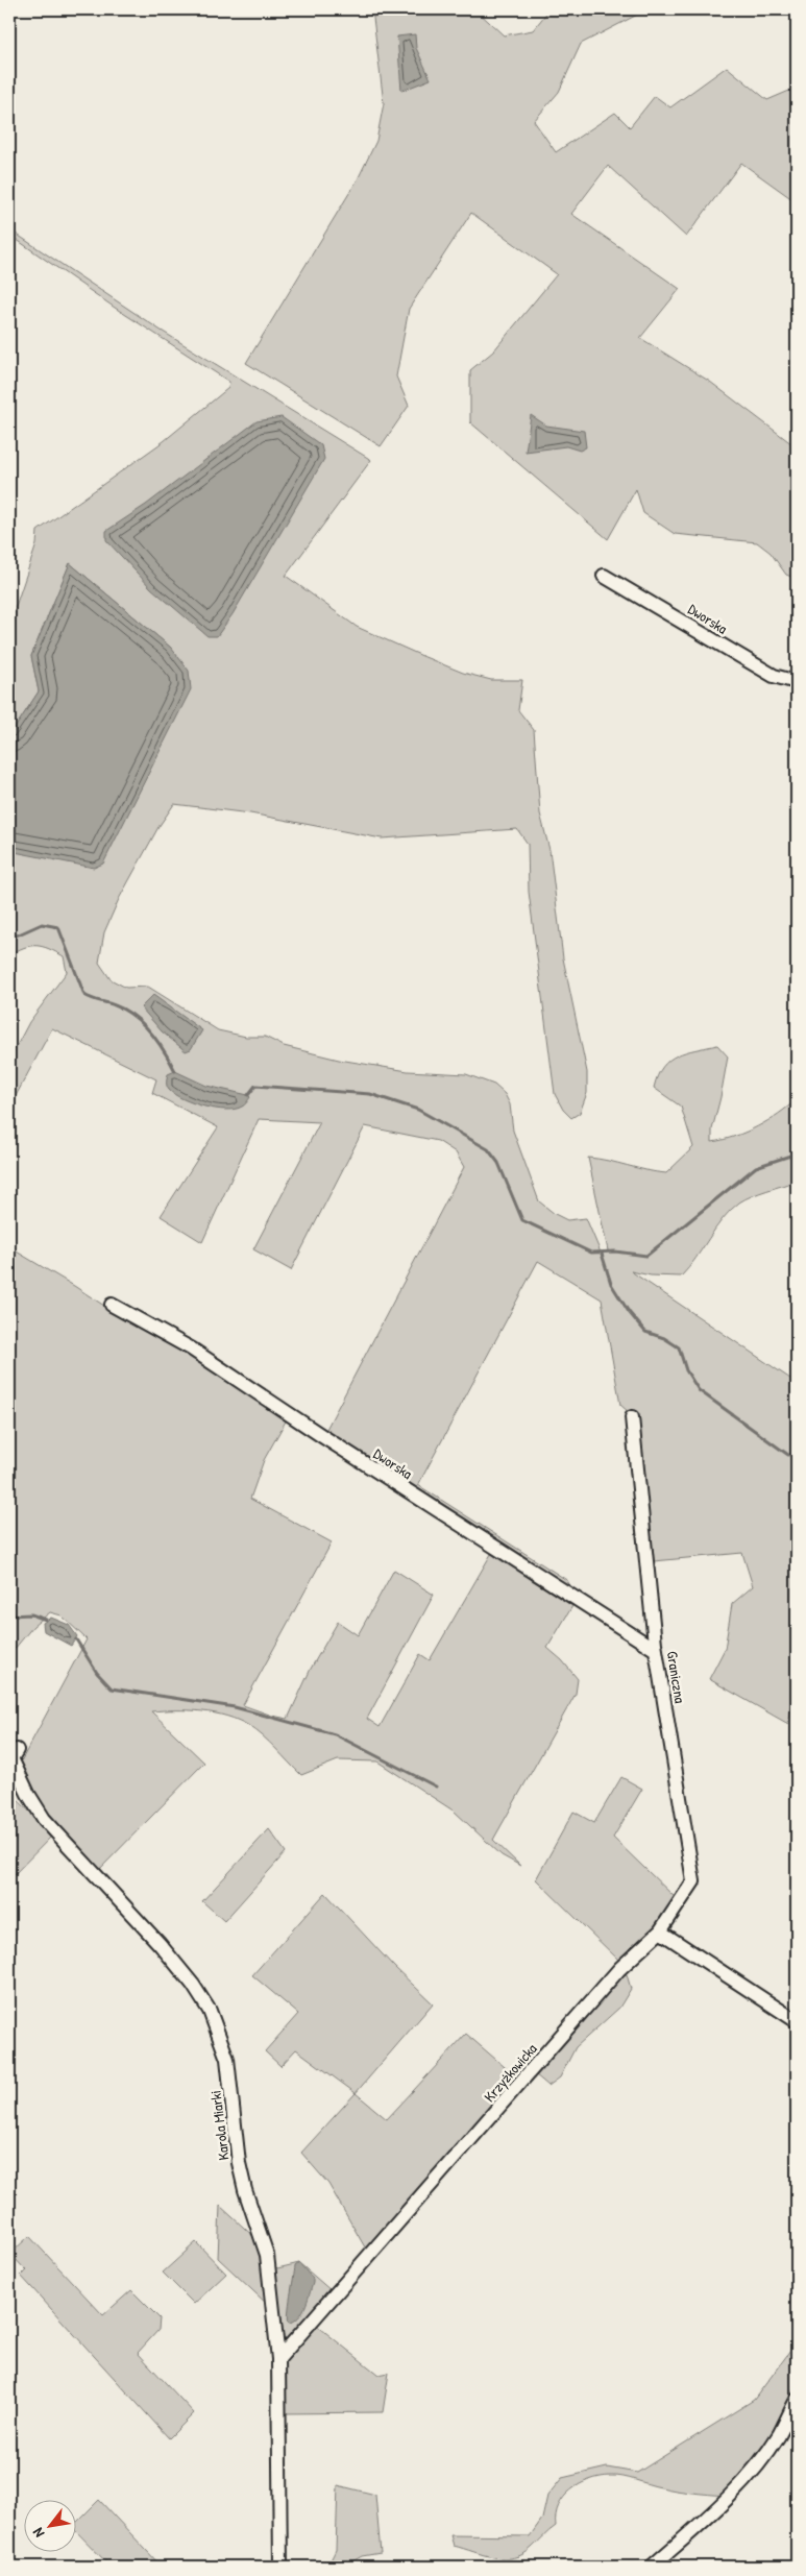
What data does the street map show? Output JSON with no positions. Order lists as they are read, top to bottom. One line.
{"streets":{"street":["Dworska","Graniczna","Krzyżkowicka","Karola Miarki"]},"crossings":[["Dworska","Graniczna"],["Graniczna","Krzyżkowicka"],["Krzyżkowicka","Karola Miarki"]],"north":"bottom left"}
